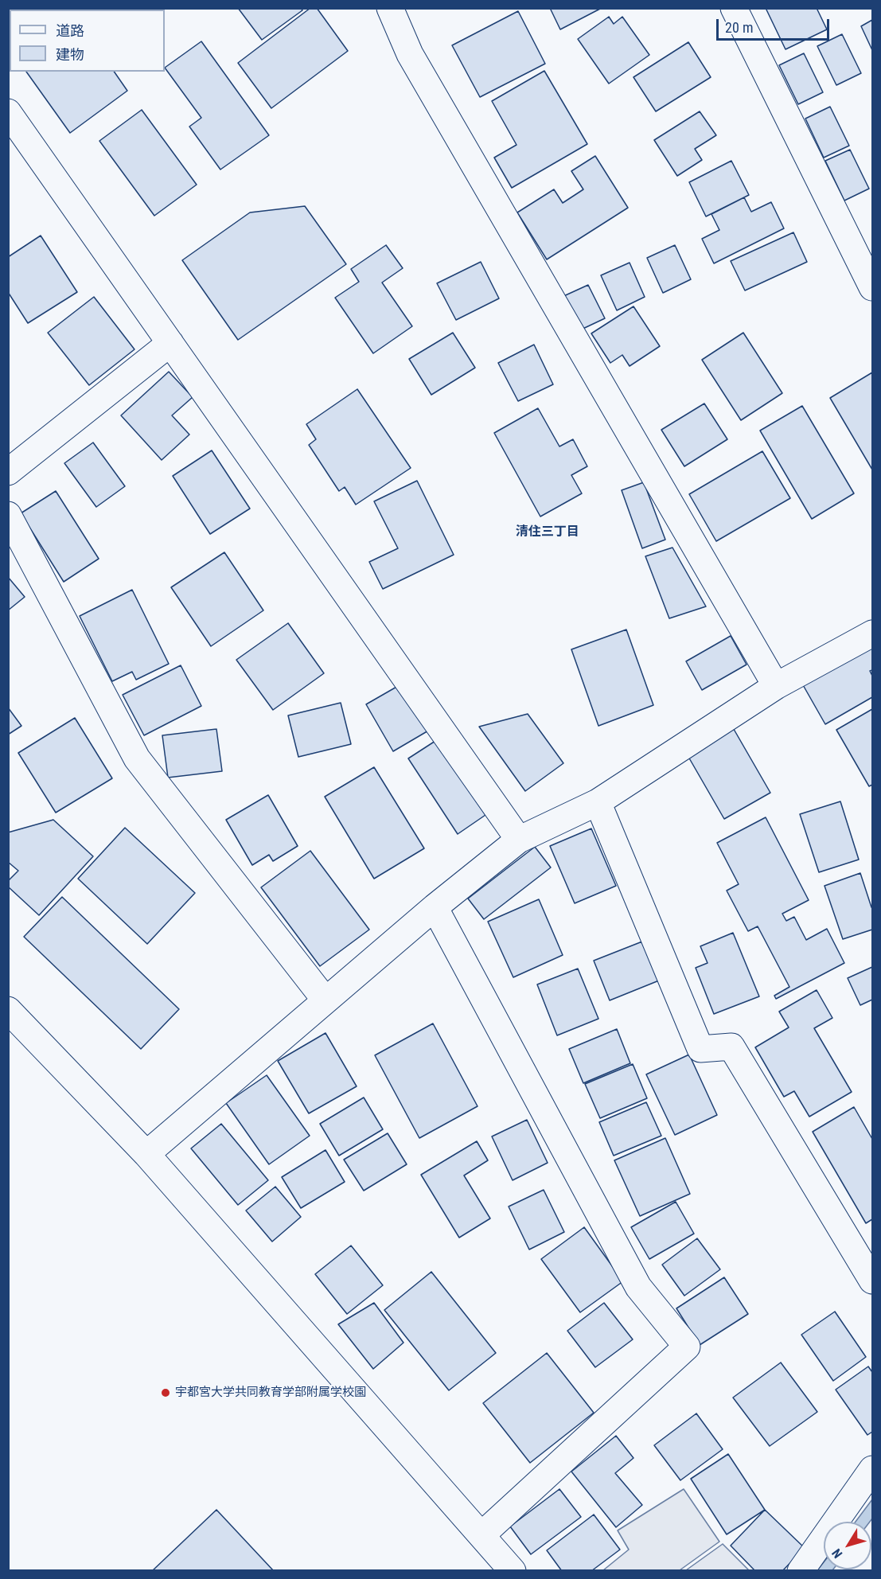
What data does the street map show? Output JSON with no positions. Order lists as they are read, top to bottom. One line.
{"districts":["清住三丁目"],"places":["宇都宮大学共同教育学部附属学校園"],"legend":["道路","建物"],"scale_bar":"20 m","north":"bottom left"}
